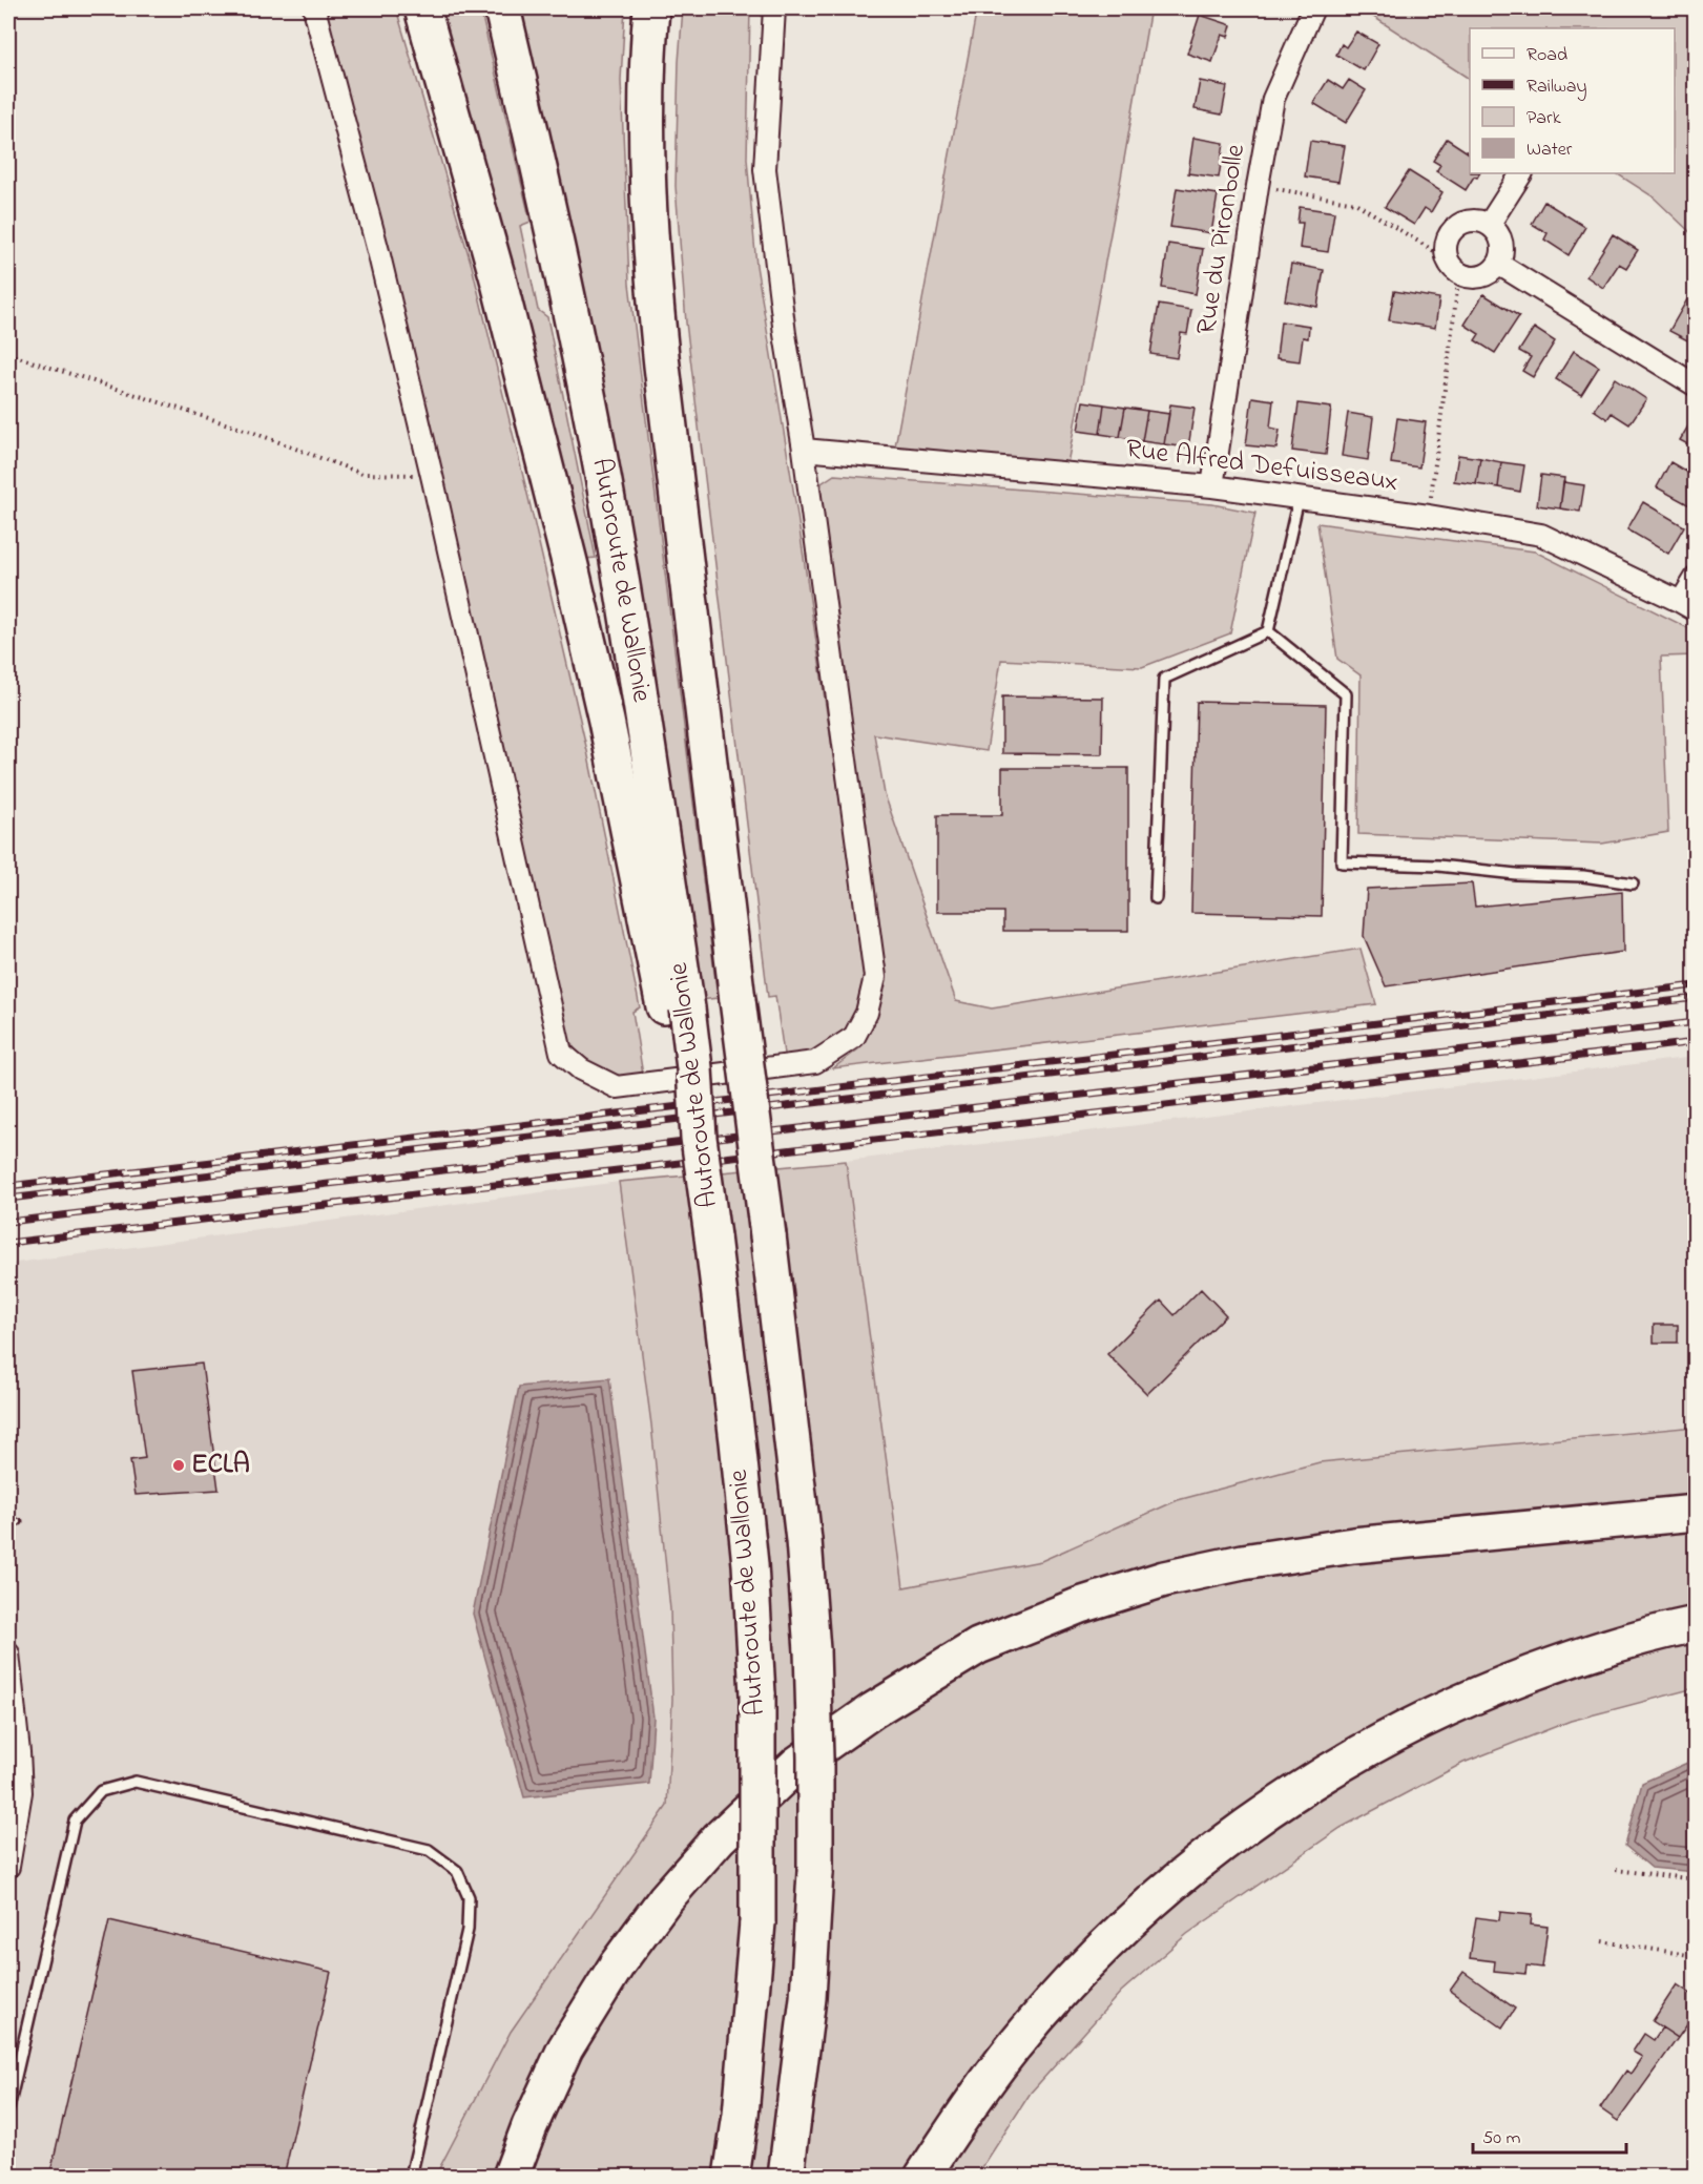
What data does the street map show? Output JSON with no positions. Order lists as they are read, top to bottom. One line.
{"streets":{"highway":["Autoroute de Wallonie"],"street":["Rue du Pironbolle","Rue Alfred Defuisseaux"]},"crossings":[["Rue du Pironbolle","Rue Alfred Defuisseaux"]],"places":["ECLA"],"legend":["Road","Railway","Park","Water"],"scale_bar":"50 m"}
